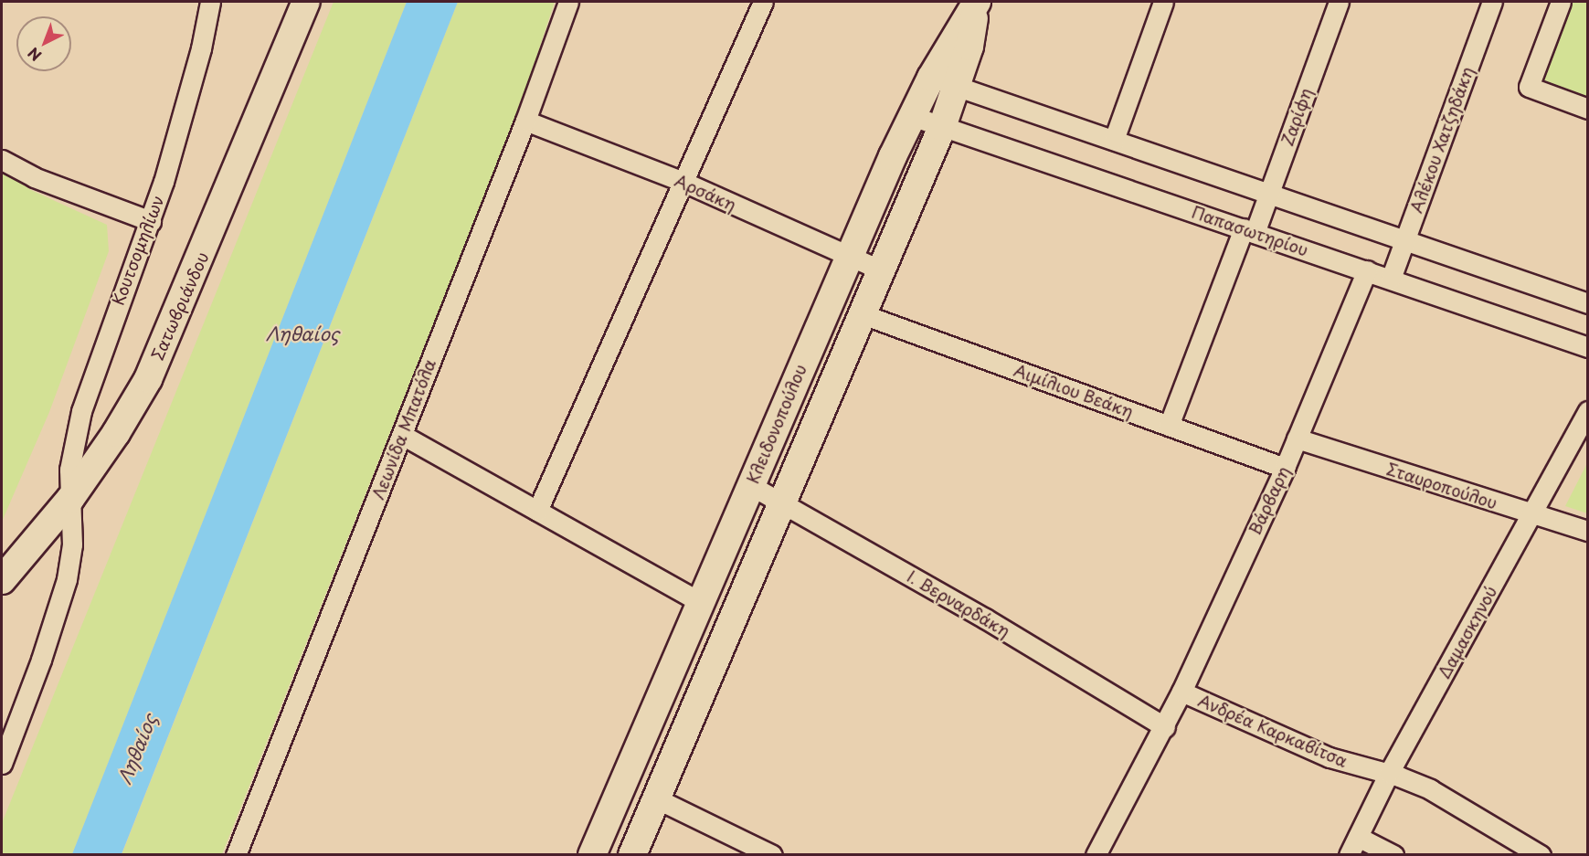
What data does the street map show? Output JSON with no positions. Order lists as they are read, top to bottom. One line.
{"streets":{"street":["Ζαρίφη","Αλέκου Χατζηδάκη","Αρσάκη","Παπασωτηρίου","Κουτσομηλίων","Σατωβριάνδου","Αιμίλιου Βεάκη","Κλειδονοπούλου","Λεωνίδα Μπατόλα","Σταυροπούλου","Βάρβαρη","Ι. Βερναρδάκη","Δαμασκηνού","Ανδρέα Καρκαβίτσα"]},"crossings":[["Ζαρίφη","Παπασωτηρίου"],["Ζαρίφη","Αιμίλιου Βεάκη"],["Αλέκου Χατζηδάκη","Παπασωτηρίου"],["Αρσάκη","Κλειδονοπούλου"],["Αρσάκη","Λεωνίδα Μπατόλα"],["Παπασωτηρίου","Κλειδονοπούλου"],["Παπασωτηρίου","Βάρβαρη"],["Κουτσομηλίων","Σατωβριάνδου"],["Αιμίλιου Βεάκη","Κλειδονοπούλου"],["Αιμίλιου Βεάκη","Βάρβαρη"],["Κλειδονοπούλου","Ι. Βερναρδάκη"],["Σταυροπούλου","Βάρβαρη"],["Σταυροπούλου","Δαμασκηνού"],["Βάρβαρη","Ι. Βερναρδάκη"],["Βάρβαρη","Ανδρέα Καρκαβίτσα"],["Δαμασκηνού","Ανδρέα Καρκαβίτσα"]],"water":["Ληθαίος"],"north":"bottom left"}
